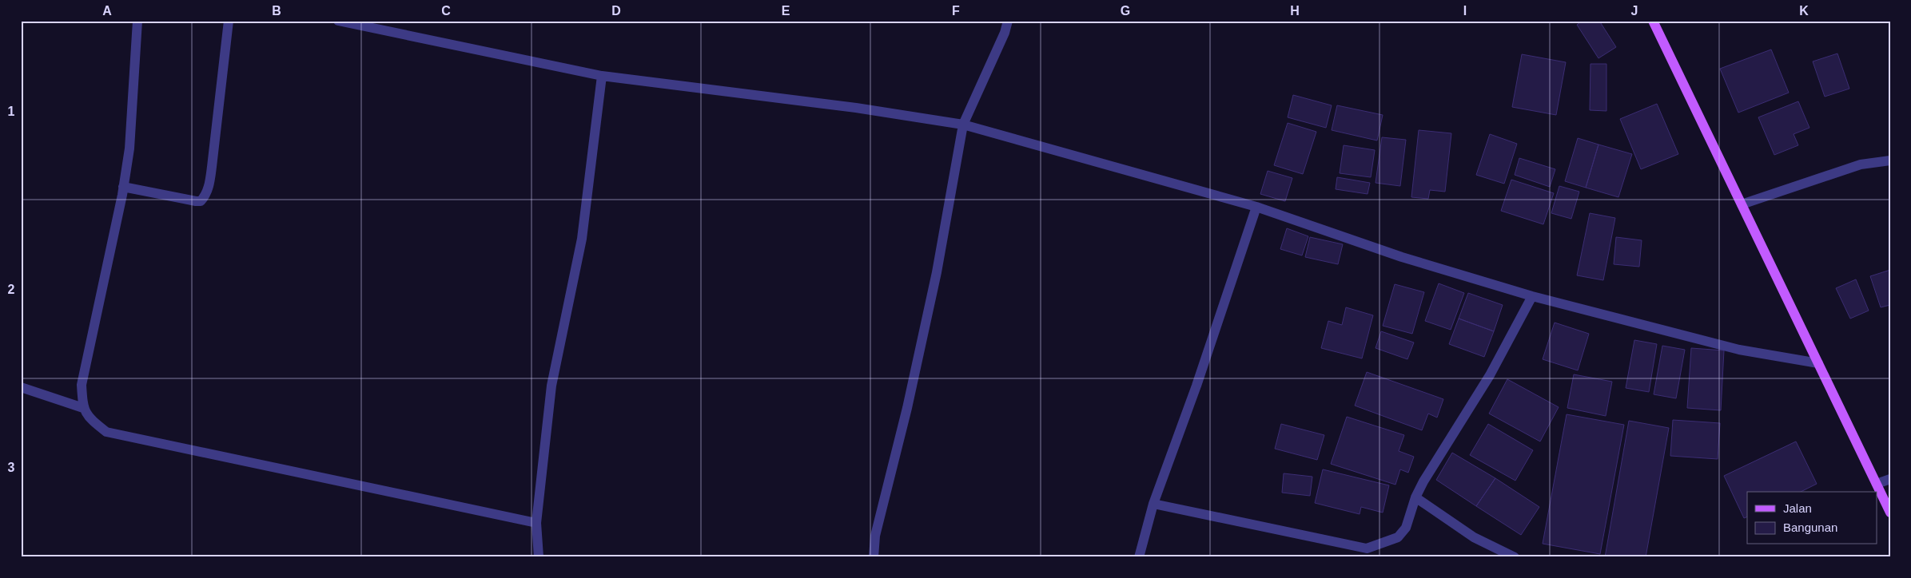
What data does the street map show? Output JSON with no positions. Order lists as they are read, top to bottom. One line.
{"legend":["Jalan","Bangunan"],"grid":{"columns":["A","B","C","D","E","F","G","H","I","J","K"],"rows":["1","2","3"]}}
